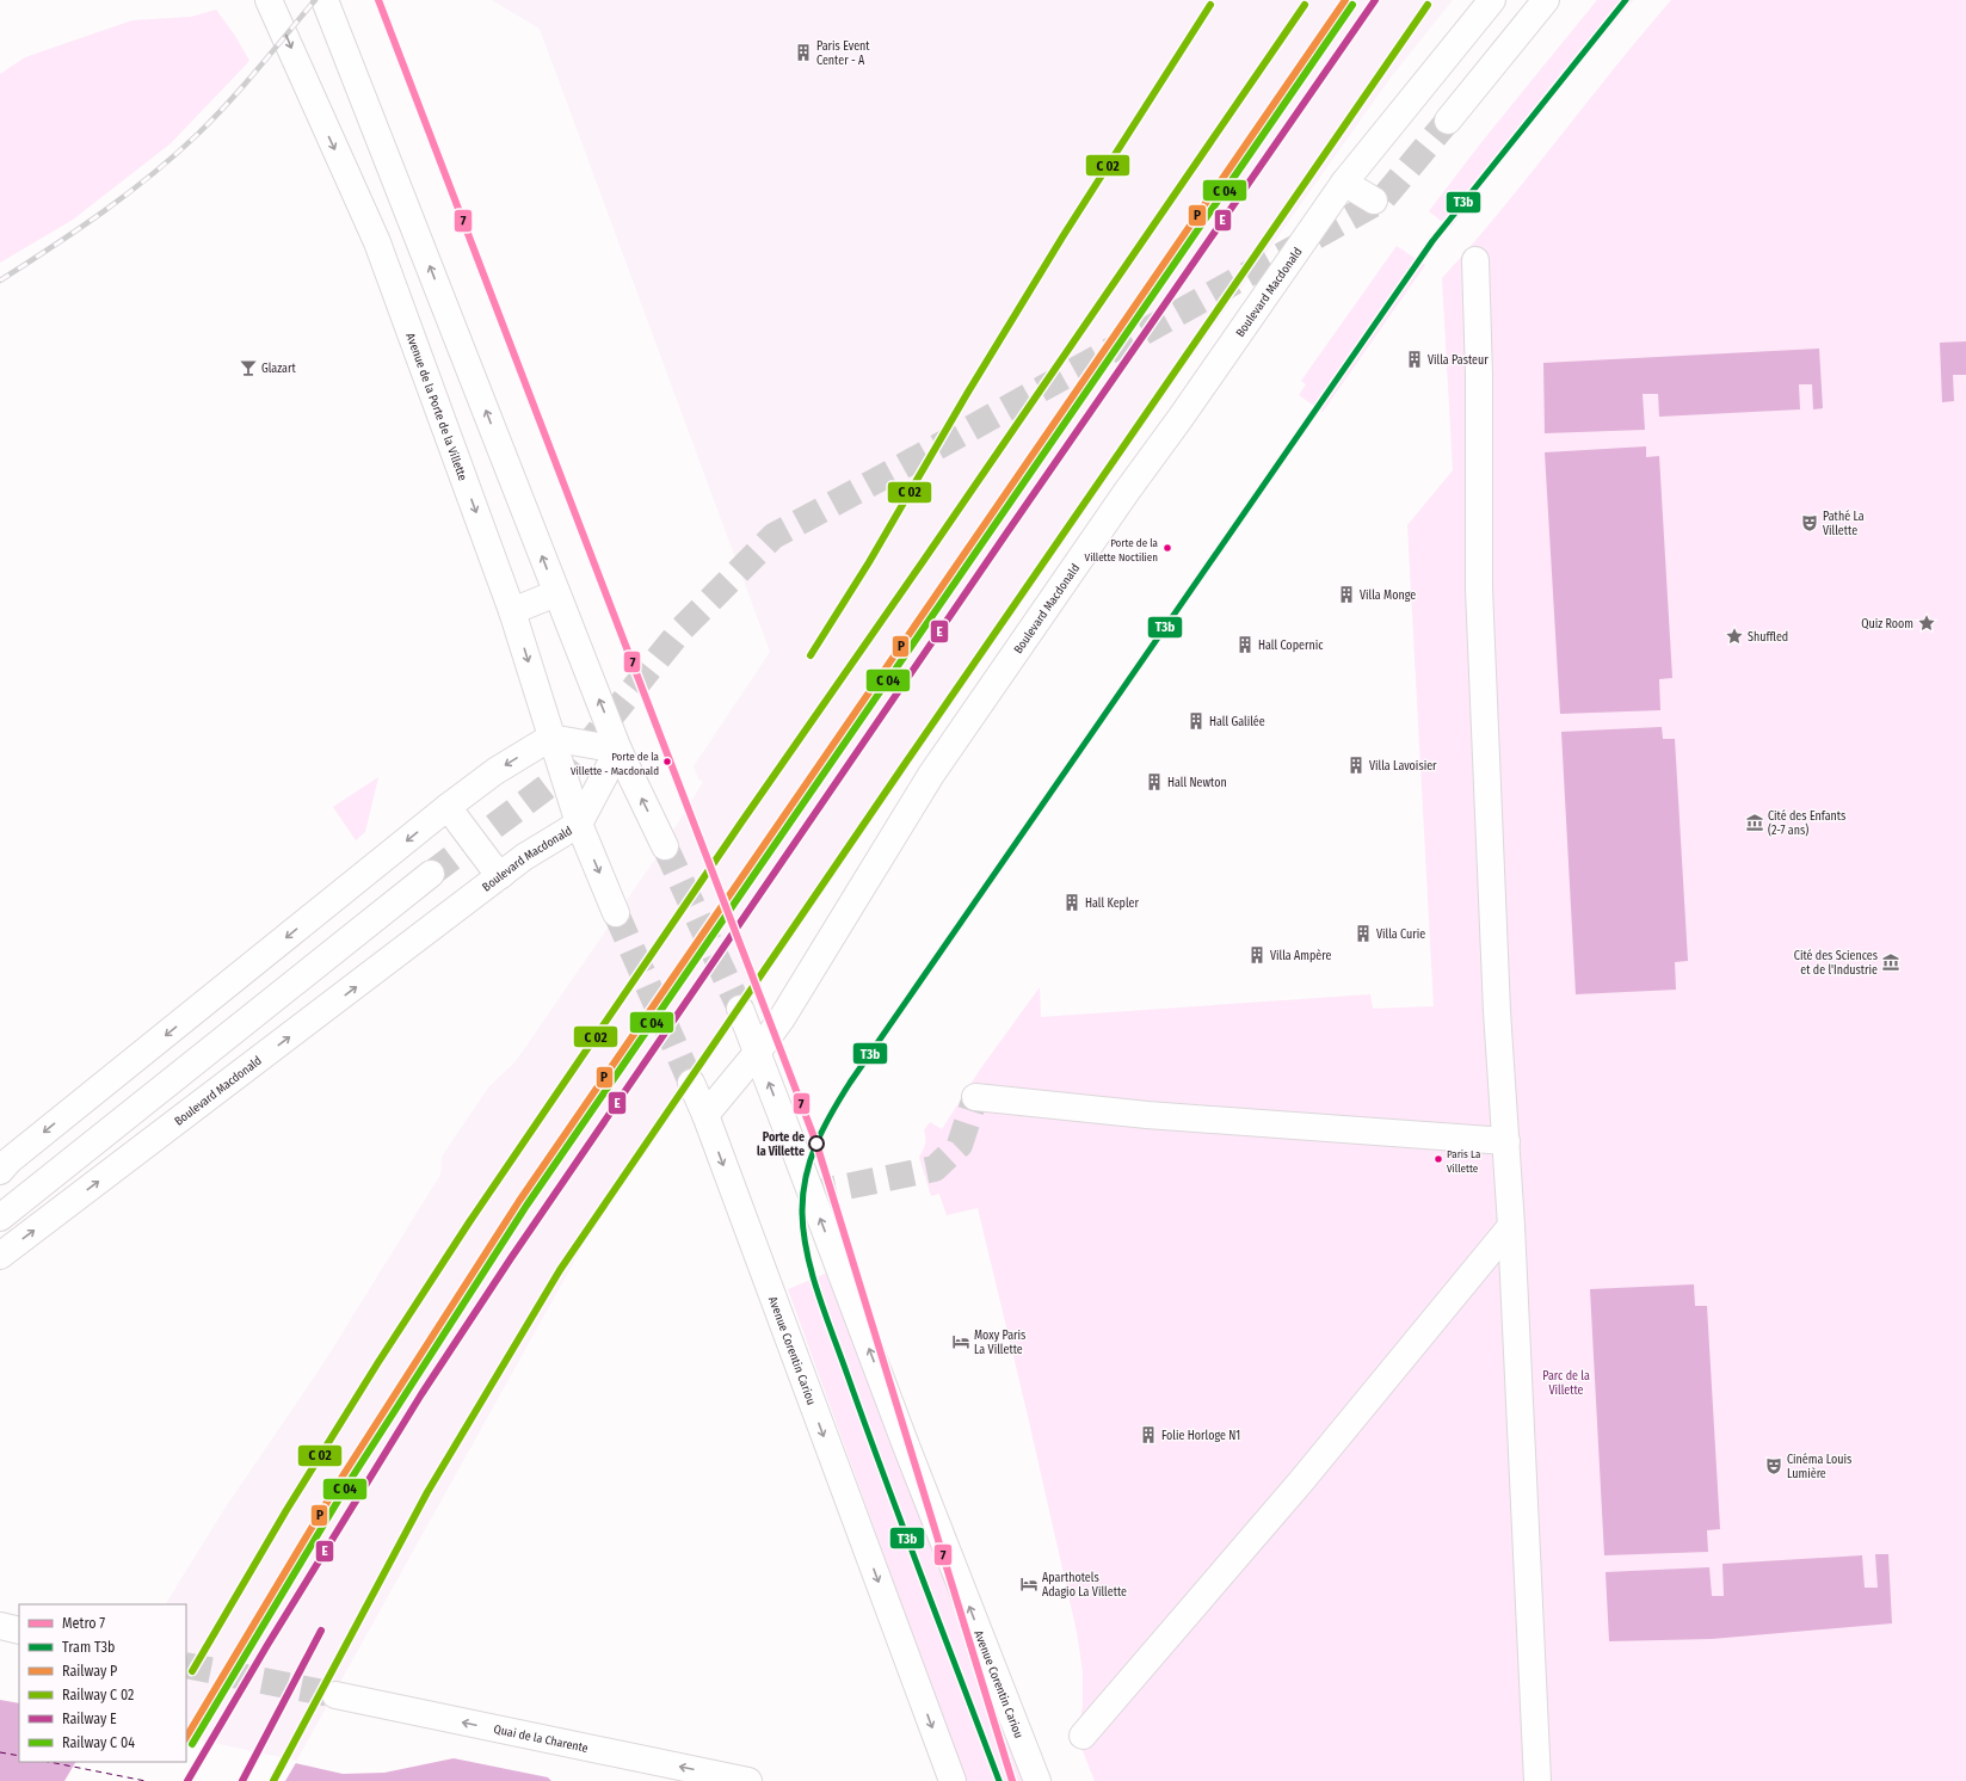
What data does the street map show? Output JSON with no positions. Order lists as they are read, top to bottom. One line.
{"streets":{"main road":["Boulevard Macdonald","Avenue de la Porte de la Villette","Avenue Corentin Cariou","Quai de la Charente"]},"crossings":[["Boulevard Macdonald","Avenue de la Porte de la Villette"],["Boulevard Macdonald","Avenue Corentin Cariou"]],"one_way":["Quai de la Charente"],"parks":["Parc de la Villette"],"places":{"building":["Paris Event Center - A","Villa Pasteur","Villa Monge","Hall Copernic","Hall Galilée","Villa Lavoisier","Hall Newton","Hall Kepler","Villa Curie","Villa Ampère","Folie Horloge N1"],"bar":["Glazart"],"theatre":["Pathé La Villette","Cinéma Louis Lumière"],"other":["Porte de la Villette Noctilien","Porte de la Villette - Macdonald","Porte de la Villette","Paris La Villette"],"place":["Quiz Room","Shuffled"],"museum":["Cité des Enfants (2-7 ans)","Cité des Sciences et de l'Industrie"],"hotel":["Moxy Paris La Villette","Aparthotels Adagio La Villette"]},"lines":["metro line 7","tram line T3b","rail line P","rail line E"],"legend":["Metro 7","Tram T3b","Railway P","Railway C 02","Railway E","Railway C 04"]}
